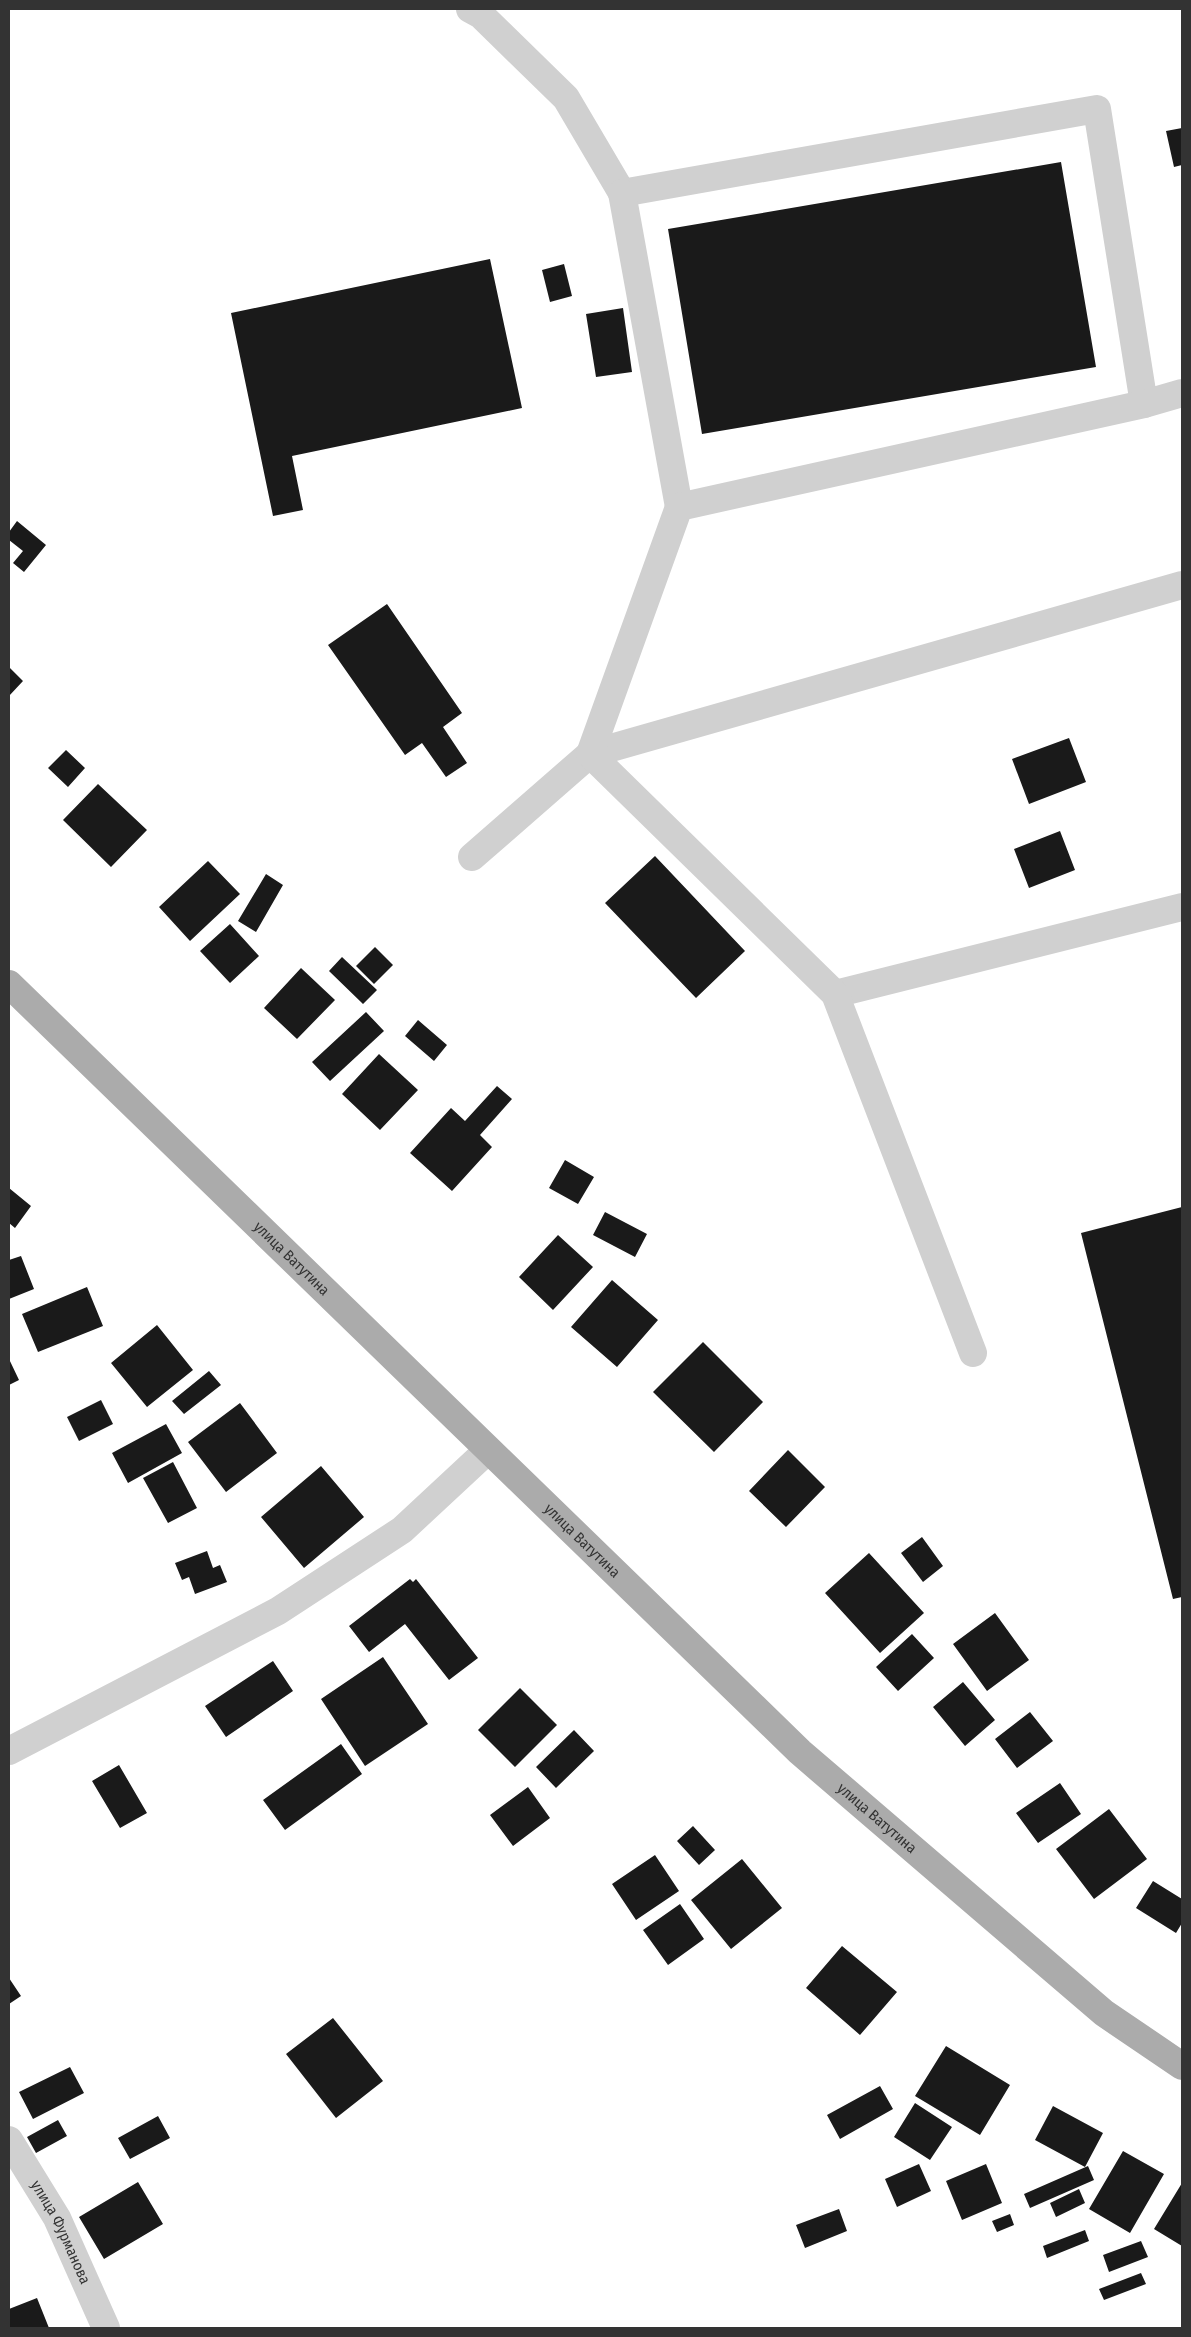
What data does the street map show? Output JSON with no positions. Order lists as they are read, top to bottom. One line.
{"streets":{"main road":["улица Ватутина"],"street":["улица Фурманова"]}}
